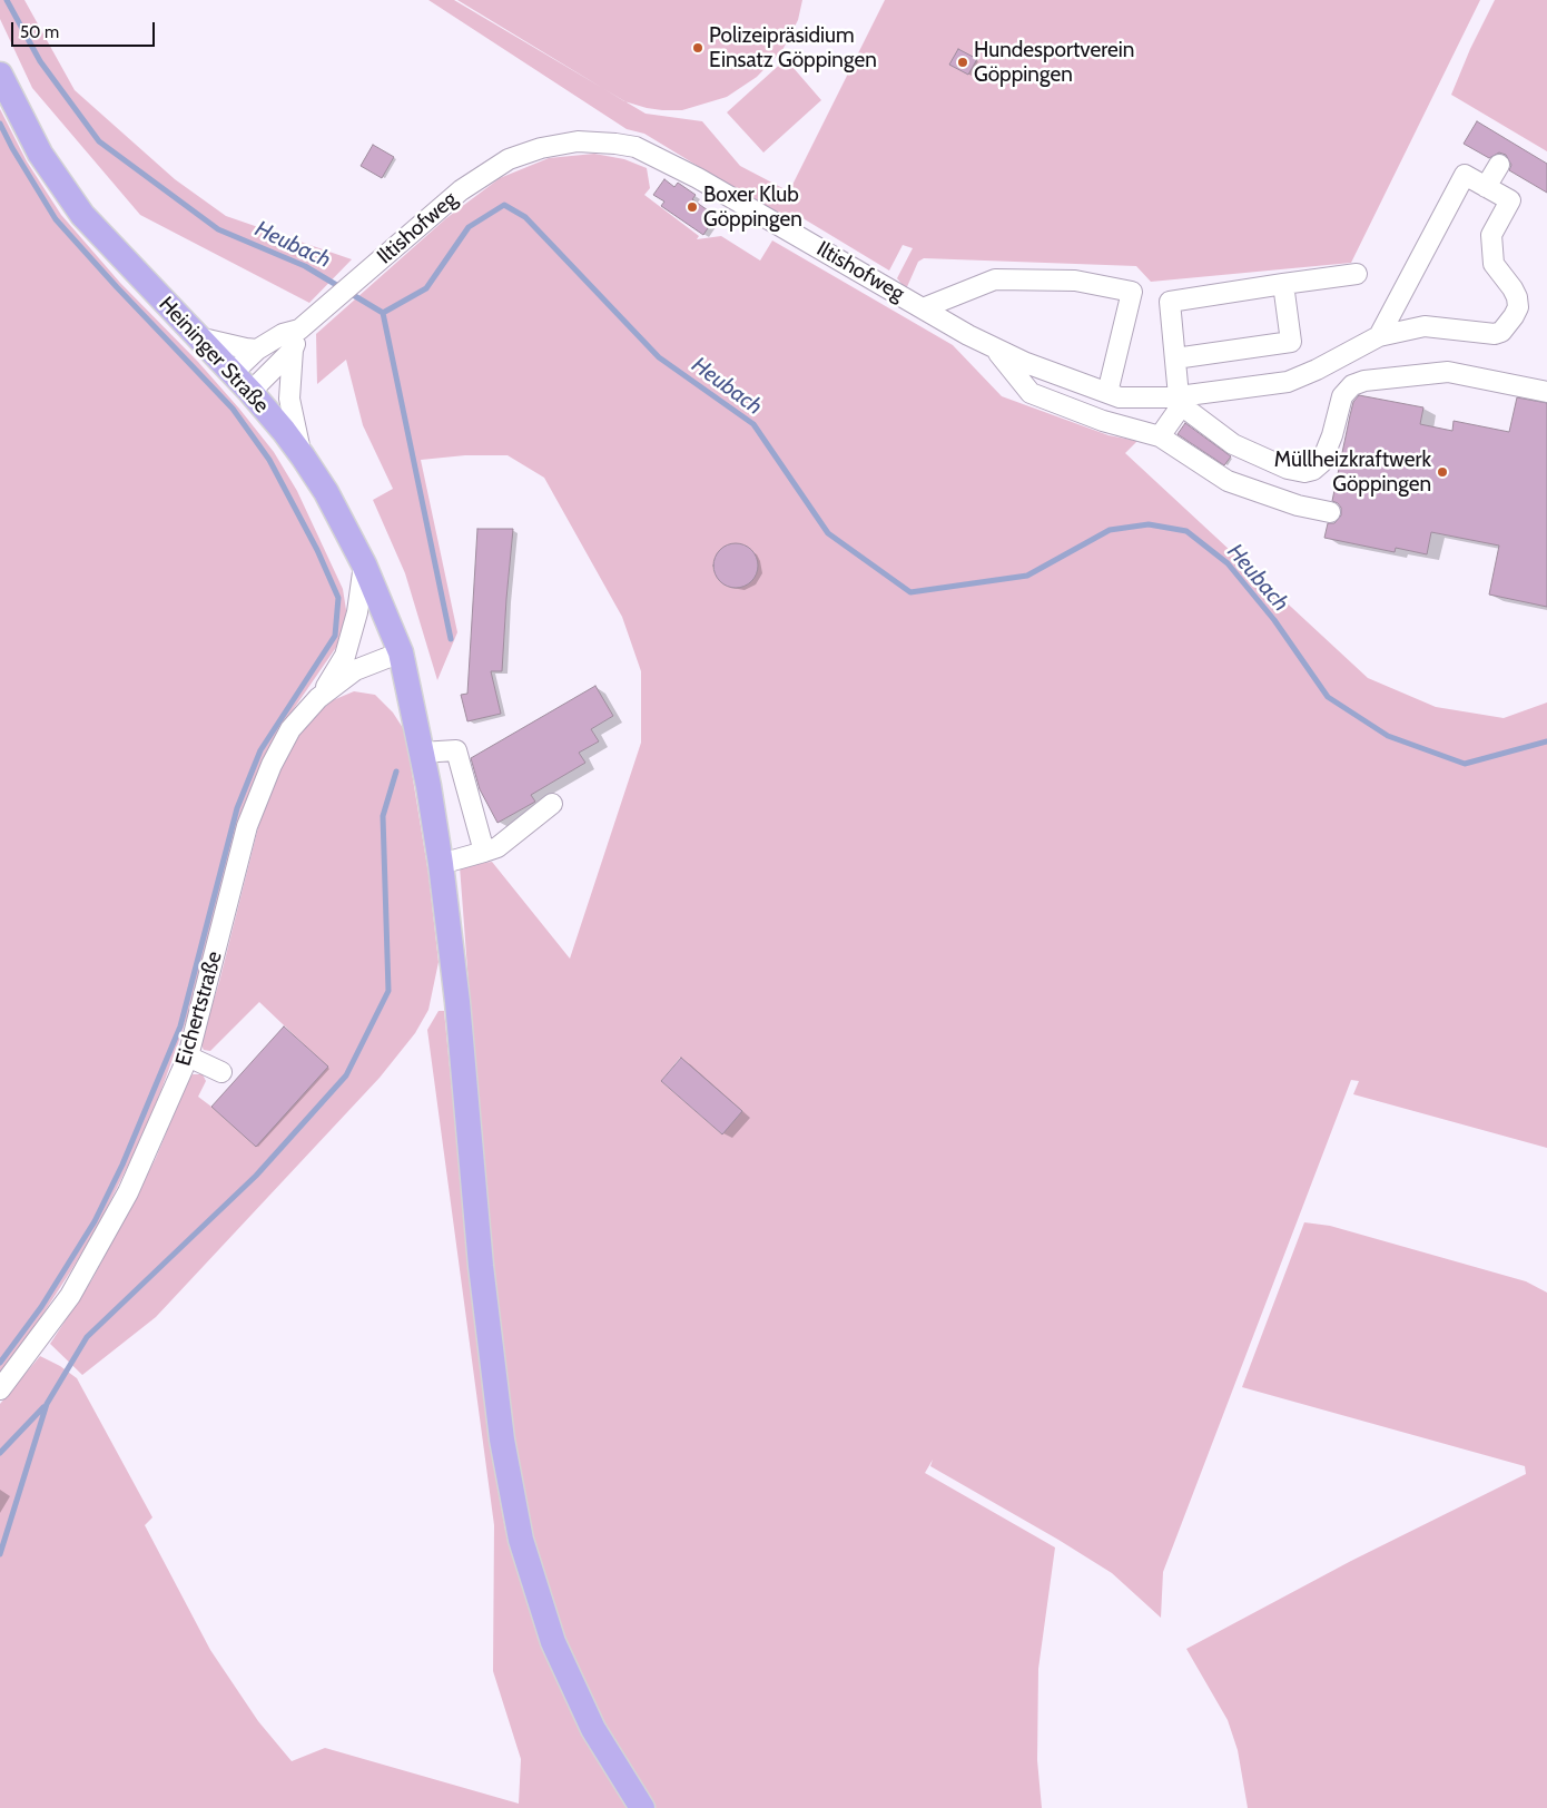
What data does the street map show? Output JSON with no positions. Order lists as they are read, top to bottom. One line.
{"streets":{"main road":["Heininger Straße"],"street":["Iltishofweg","Eichertstraße"]},"crossings":[["Iltishofweg","Heininger Straße"],["Heininger Straße","Eichertstraße"]],"water":["Heubach"],"places":["Polizeipräsidium Einsatz Göppingen","Hundesportverein Göppingen","Boxer Klub Göppingen","Müllheizkraftwerk Göppingen"],"scale_bar":"50 m"}
